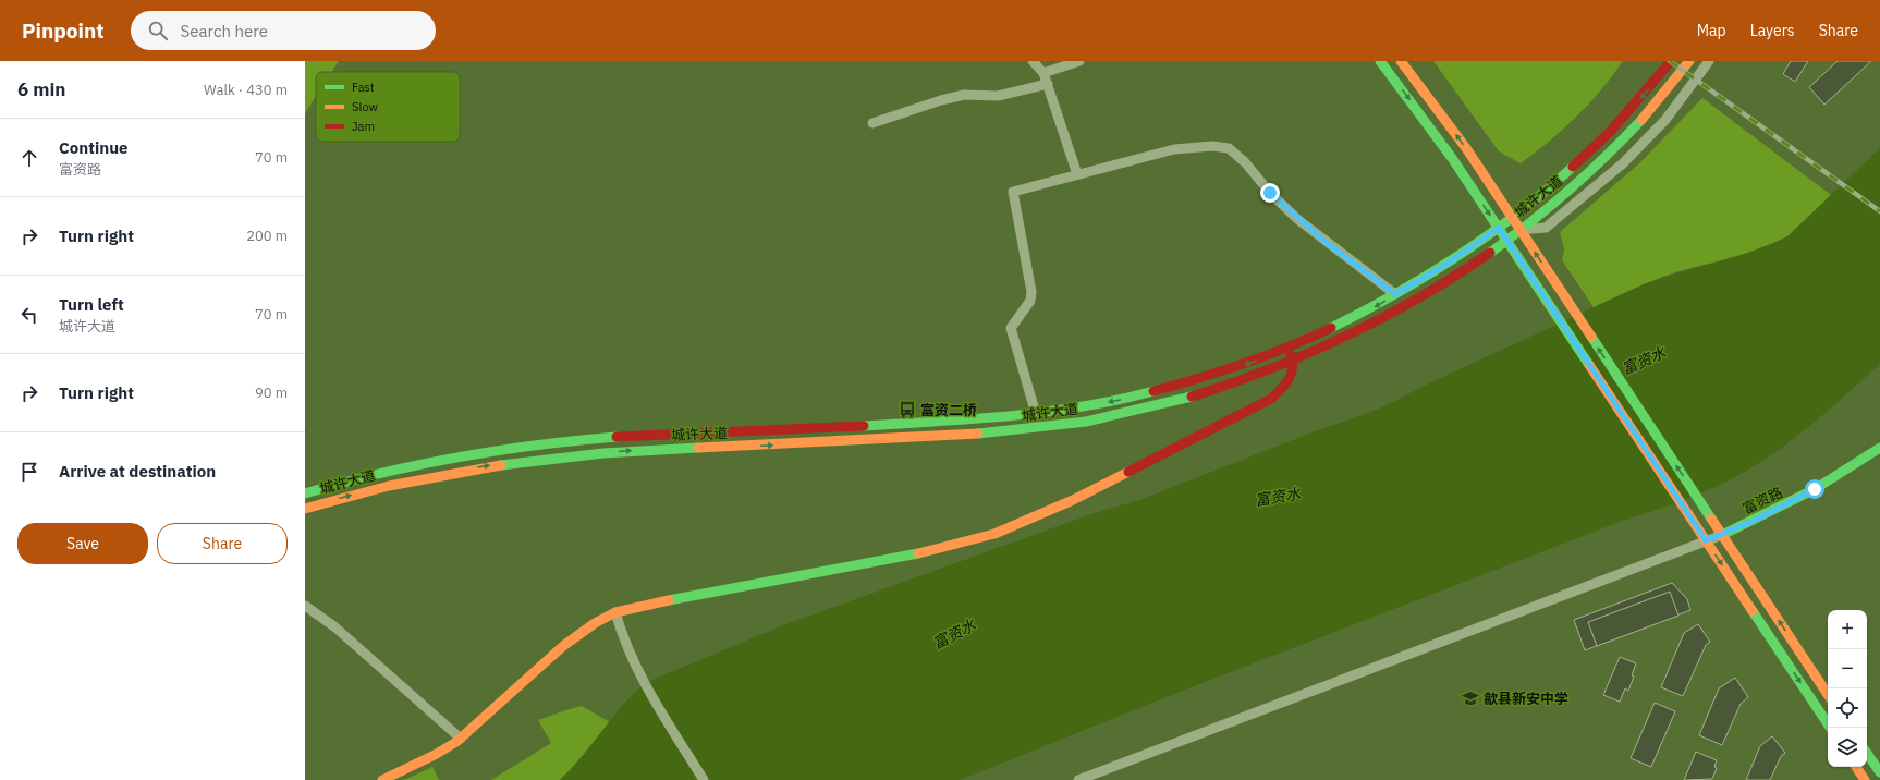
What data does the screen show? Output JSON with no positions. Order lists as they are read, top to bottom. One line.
{"streets":{"main road":["城许大道","富资路"]},"water":["富资水"],"places":{"bus stop":["富资二桥"],"school or university":["歙县新安中学"]},"legend":["Fast","Slow","Jam"],"page":{"header":"Pinpoint","search":"Search here","nav":["Map","Layers","Share"],"heading":["6 min","Walk · 430 m"],"list":[["Continue","富资路","70 m"],["Turn right","200 m"],["Turn left","城许大道","70 m"],["Turn right","90 m"],"Arrive at destination"],"buttons":["Save","Share"],"map_buttons":["+","−"]}}
